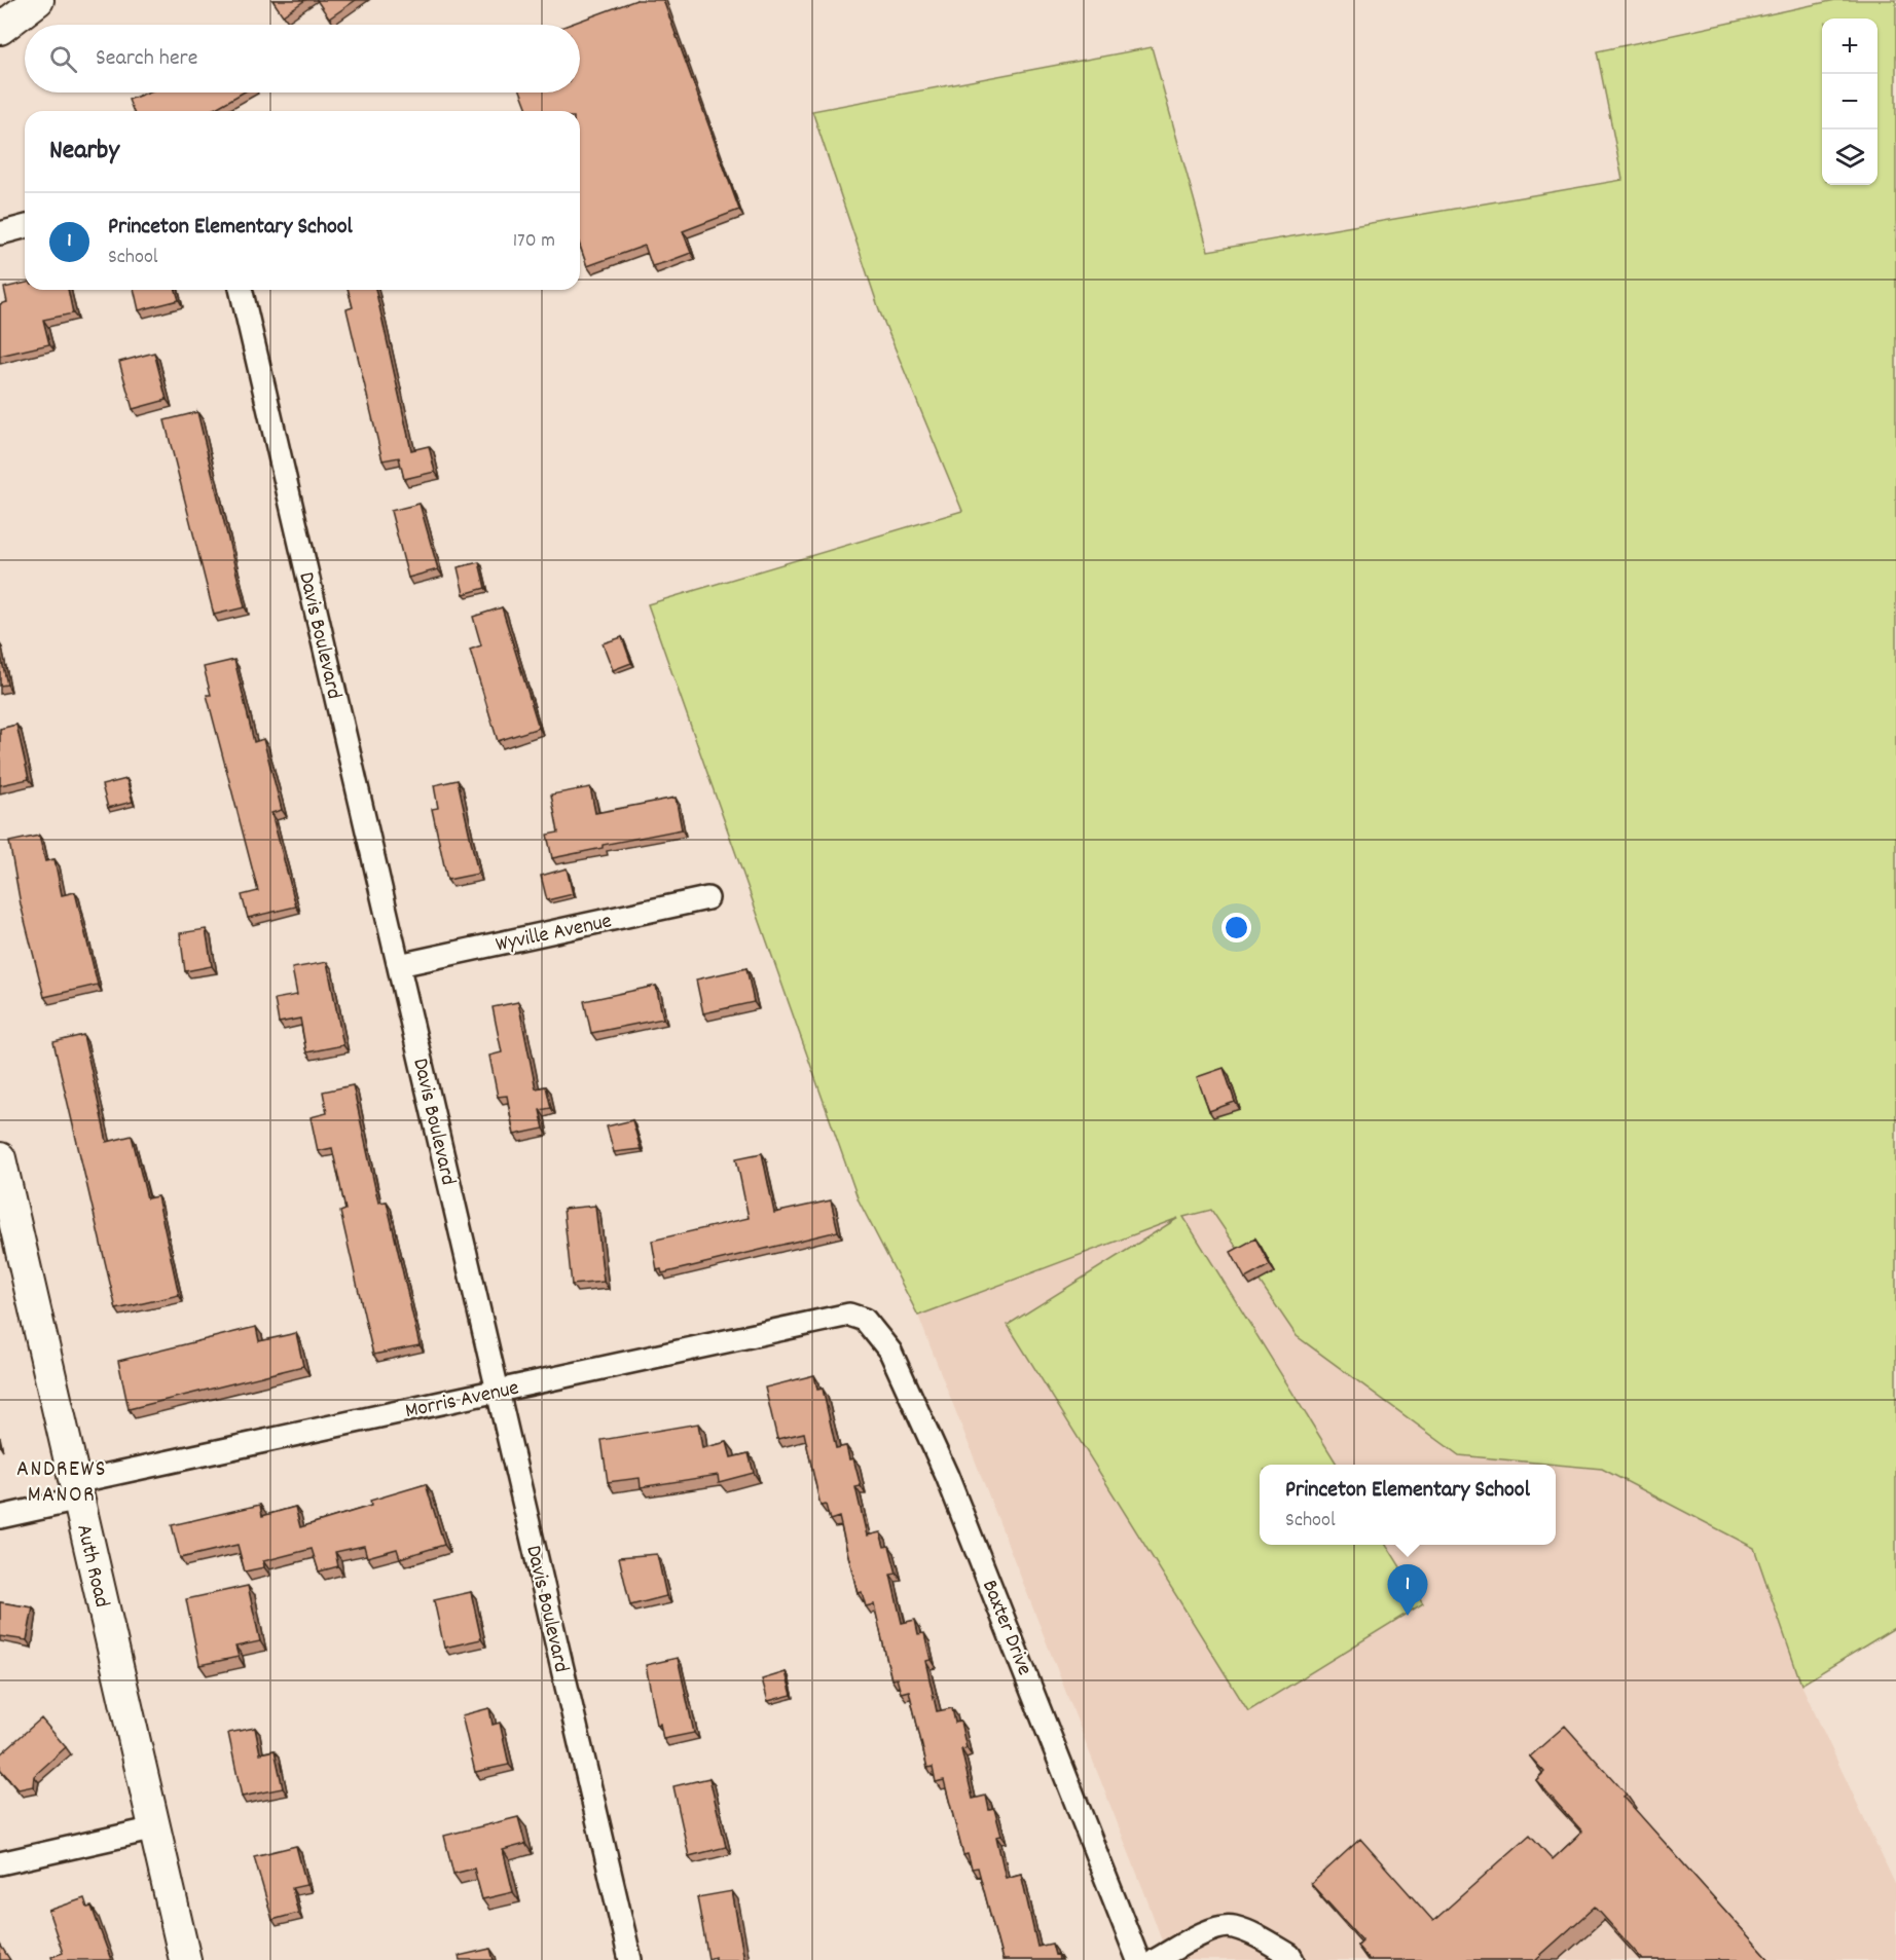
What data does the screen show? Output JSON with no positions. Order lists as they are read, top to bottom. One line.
{"streets":{"main road":["Auth Road"],"street":["Davis Boulevard","Wyville Avenue","Morris Avenue","Baxter Drive"]},"crossings":[["Davis Boulevard","Wyville Avenue"],["Davis Boulevard","Morris Avenue"],["Morris Avenue","Auth Road"],["Morris Avenue","Baxter Drive"]],"districts":["ANDREWS MANOR"],"page":{"map_buttons":["+","−"],"search":"Search here","heading":"Nearby","list":[{"mark":"1","name":"Princeton Elementary School","note":"School","value":"170 m"}],"popup":["Princeton Elementary School","School"],"pins":"1"}}
